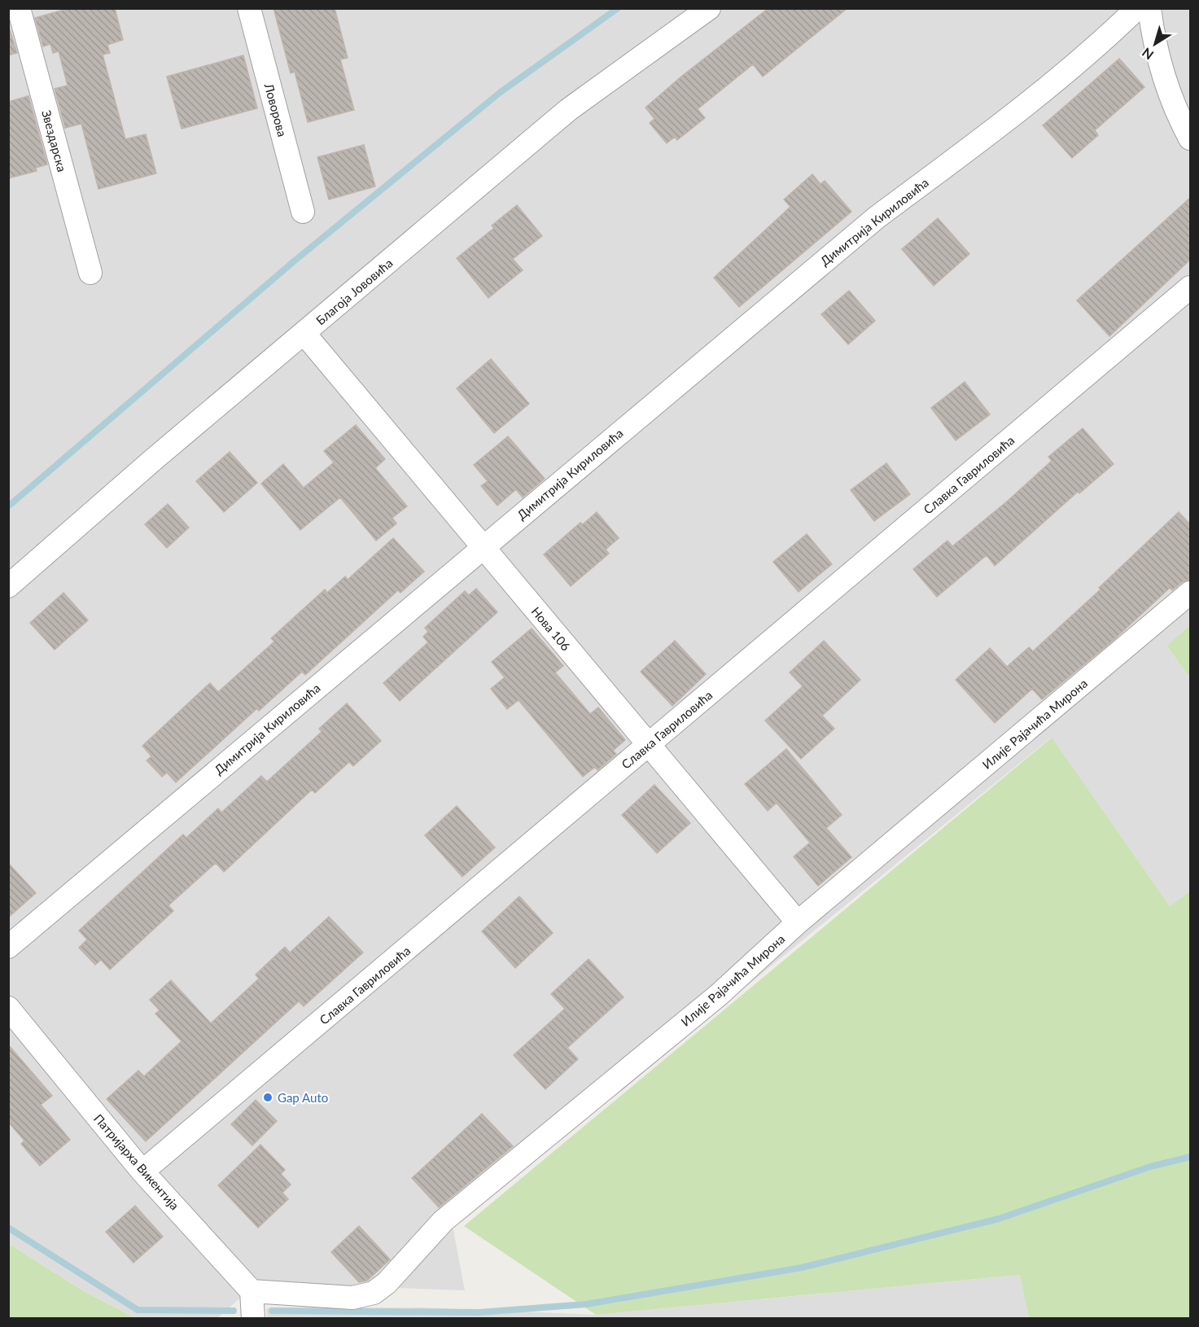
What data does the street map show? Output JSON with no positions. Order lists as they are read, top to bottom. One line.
{"streets":{"street":["Ловорова","Звездарска","Димитрија Кириловића","Благоја Јововића","Славка Гавриловића","Нова 106","Илије Рајачића Мирона","Патријарха Викентија"]},"crossings":[["Димитрија Кириловића","Нова 106"],["Благоја Јововића","Нова 106"],["Славка Гавриловића","Нова 106"],["Славка Гавриловића","Патријарха Викентија"],["Нова 106","Илије Рајачића Мирона"],["Илије Рајачића Мирона","Патријарха Викентија"]],"places":["Gap Auto"],"north":"bottom left"}
